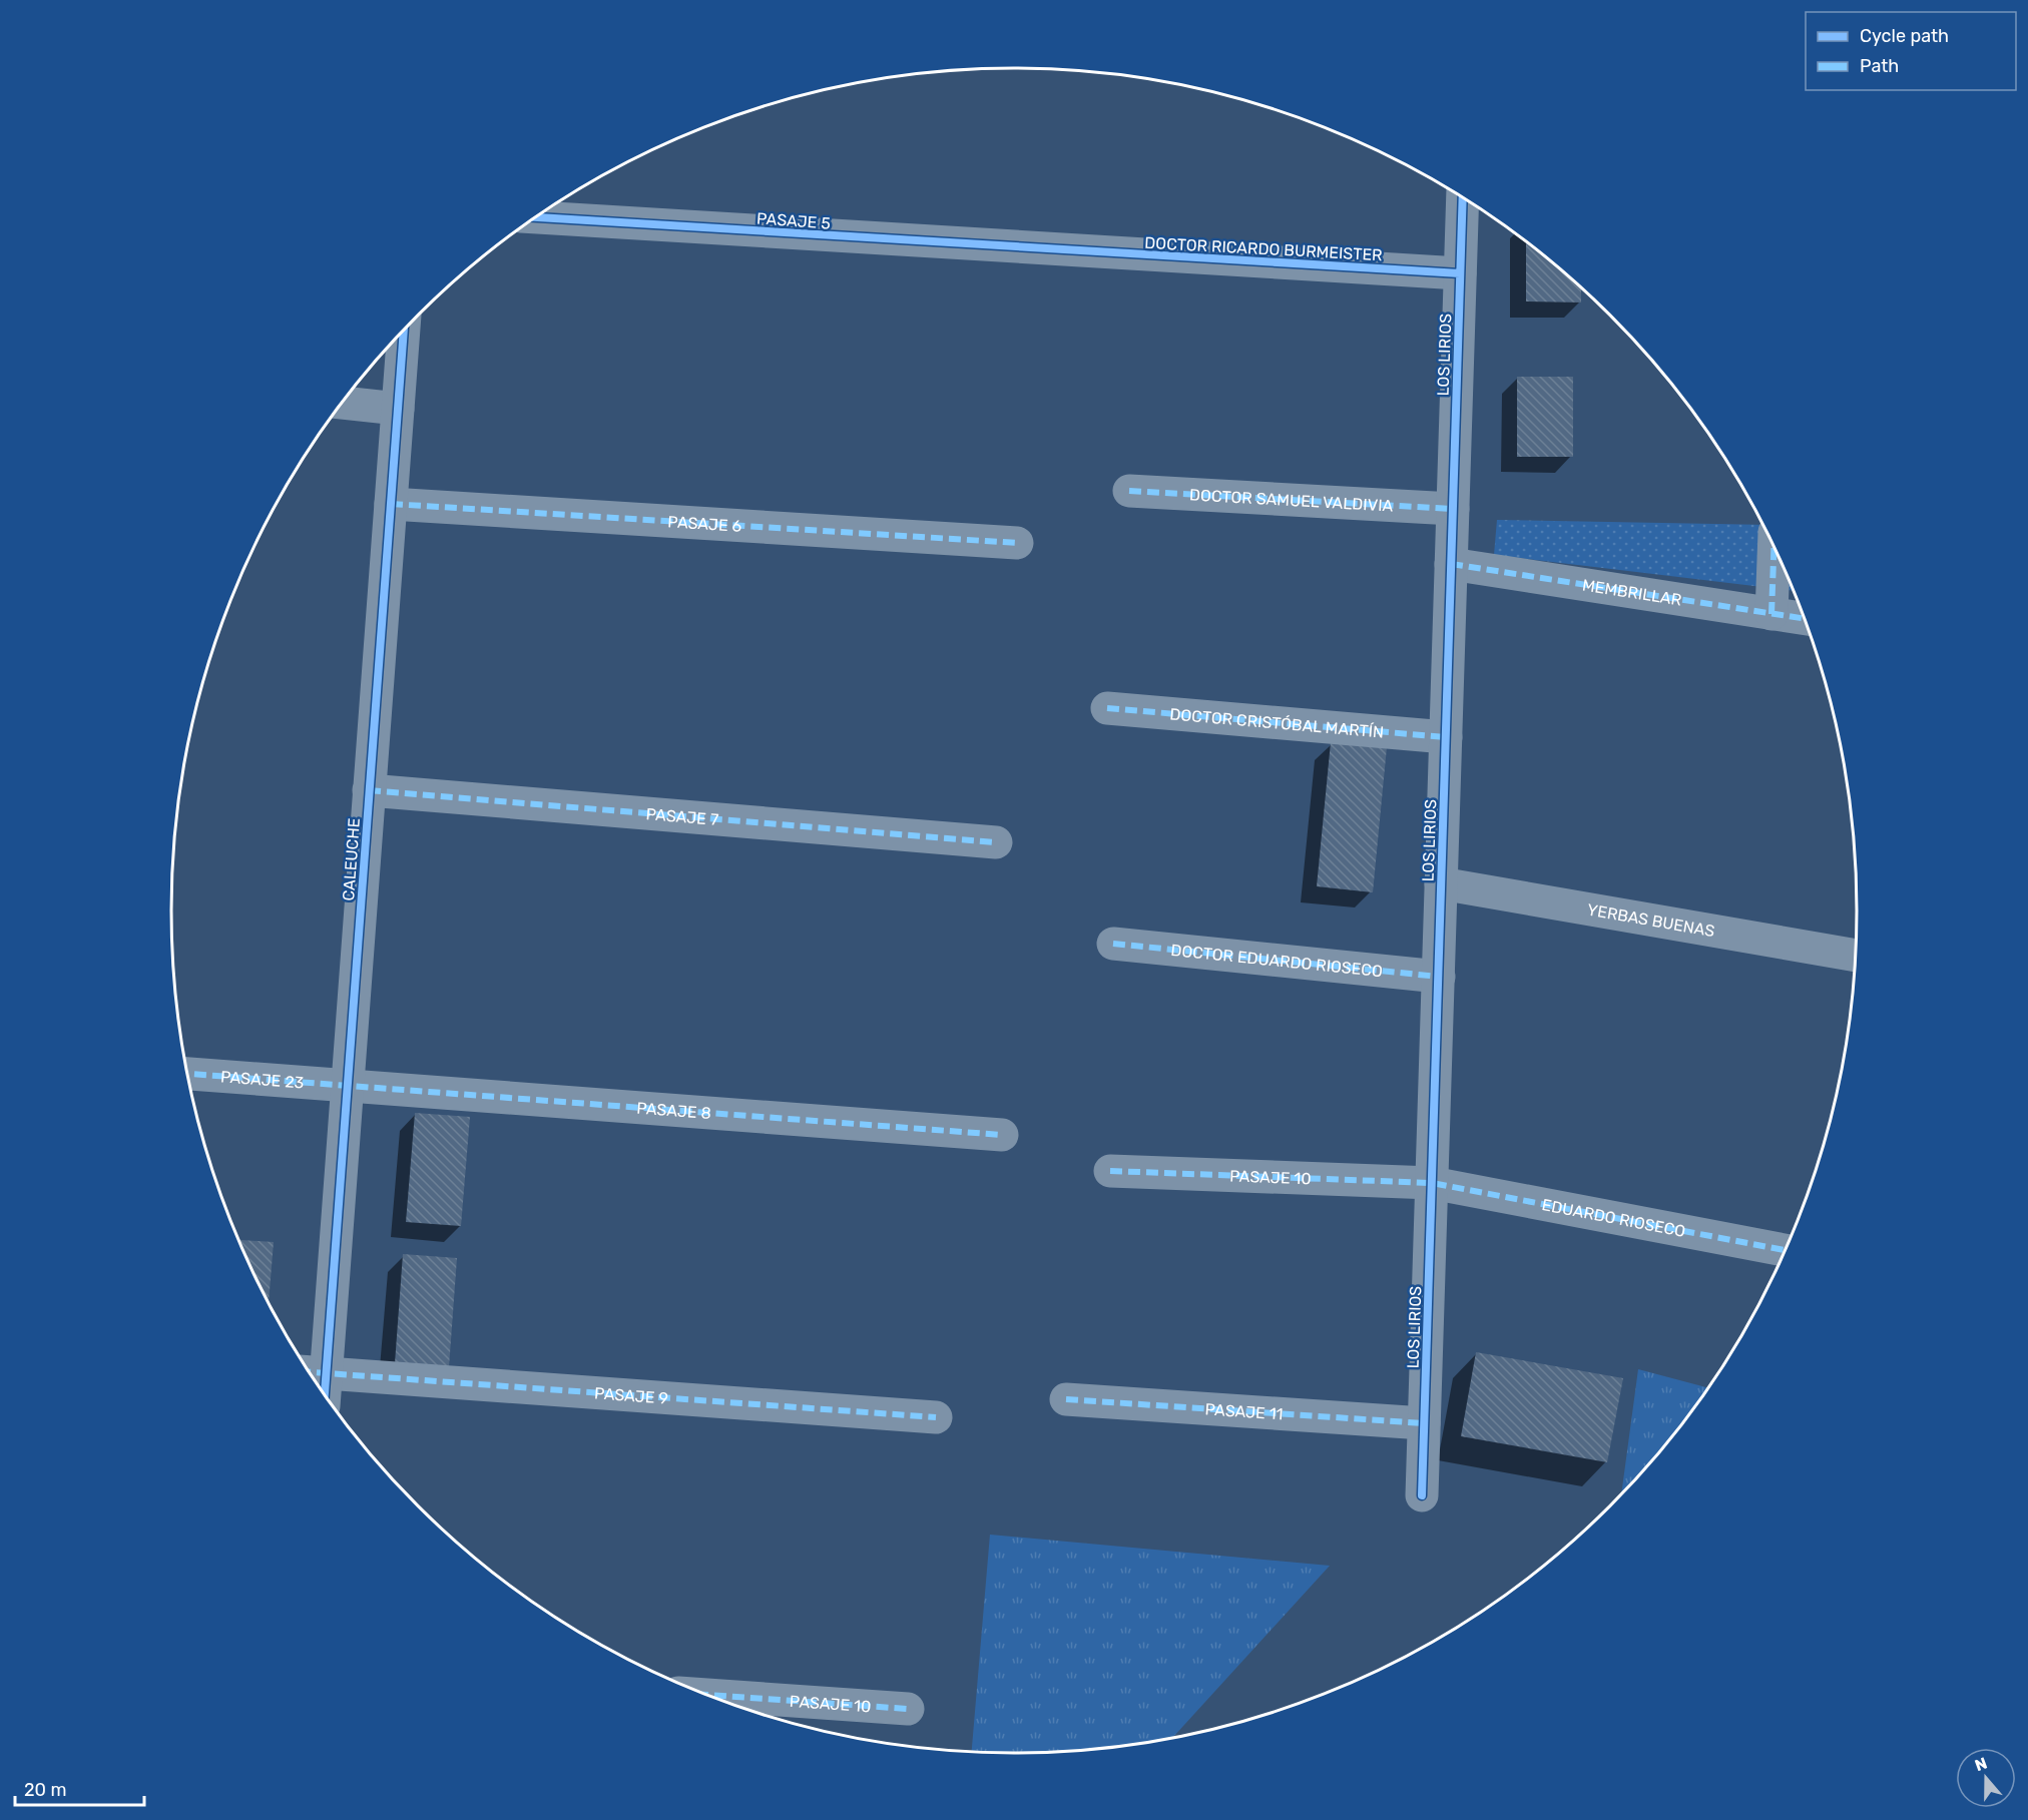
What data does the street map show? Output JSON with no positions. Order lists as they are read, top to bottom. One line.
{"streets":{"street":["PASAJE 5","DOCTOR RICARDO BURMEISTER","LOS LIRIOS","DOCTOR SAMUEL VALDIVIA","PASAJE 6","MEMBRILLAR","DOCTOR CRISTÓBAL MARTÍN","PASAJE 7","CALEUCHE","YERBAS BUENAS","DOCTOR EDUARDO RIOSECO","PASAJE 23","PASAJE 8","PASAJE 10","EDUARDO RIOSECO","PASAJE 9","PASAJE 11"]},"crossings":[["PASAJE 5","DOCTOR RICARDO BURMEISTER"],["DOCTOR RICARDO BURMEISTER","LOS LIRIOS"],["LOS LIRIOS","DOCTOR SAMUEL VALDIVIA"],["LOS LIRIOS","MEMBRILLAR"],["LOS LIRIOS","DOCTOR CRISTÓBAL MARTÍN"],["LOS LIRIOS","YERBAS BUENAS"],["LOS LIRIOS","DOCTOR EDUARDO RIOSECO"],["LOS LIRIOS","PASAJE 10"],["LOS LIRIOS","EDUARDO RIOSECO"],["LOS LIRIOS","PASAJE 11"],["PASAJE 6","CALEUCHE"],["PASAJE 7","CALEUCHE"],["CALEUCHE","PASAJE 23"],["CALEUCHE","PASAJE 8"],["CALEUCHE","PASAJE 9"],["PASAJE 23","PASAJE 8"],["PASAJE 10","EDUARDO RIOSECO"]],"legend":["Cycle path","Path"],"scale_bar":"20 m","north":"top"}
